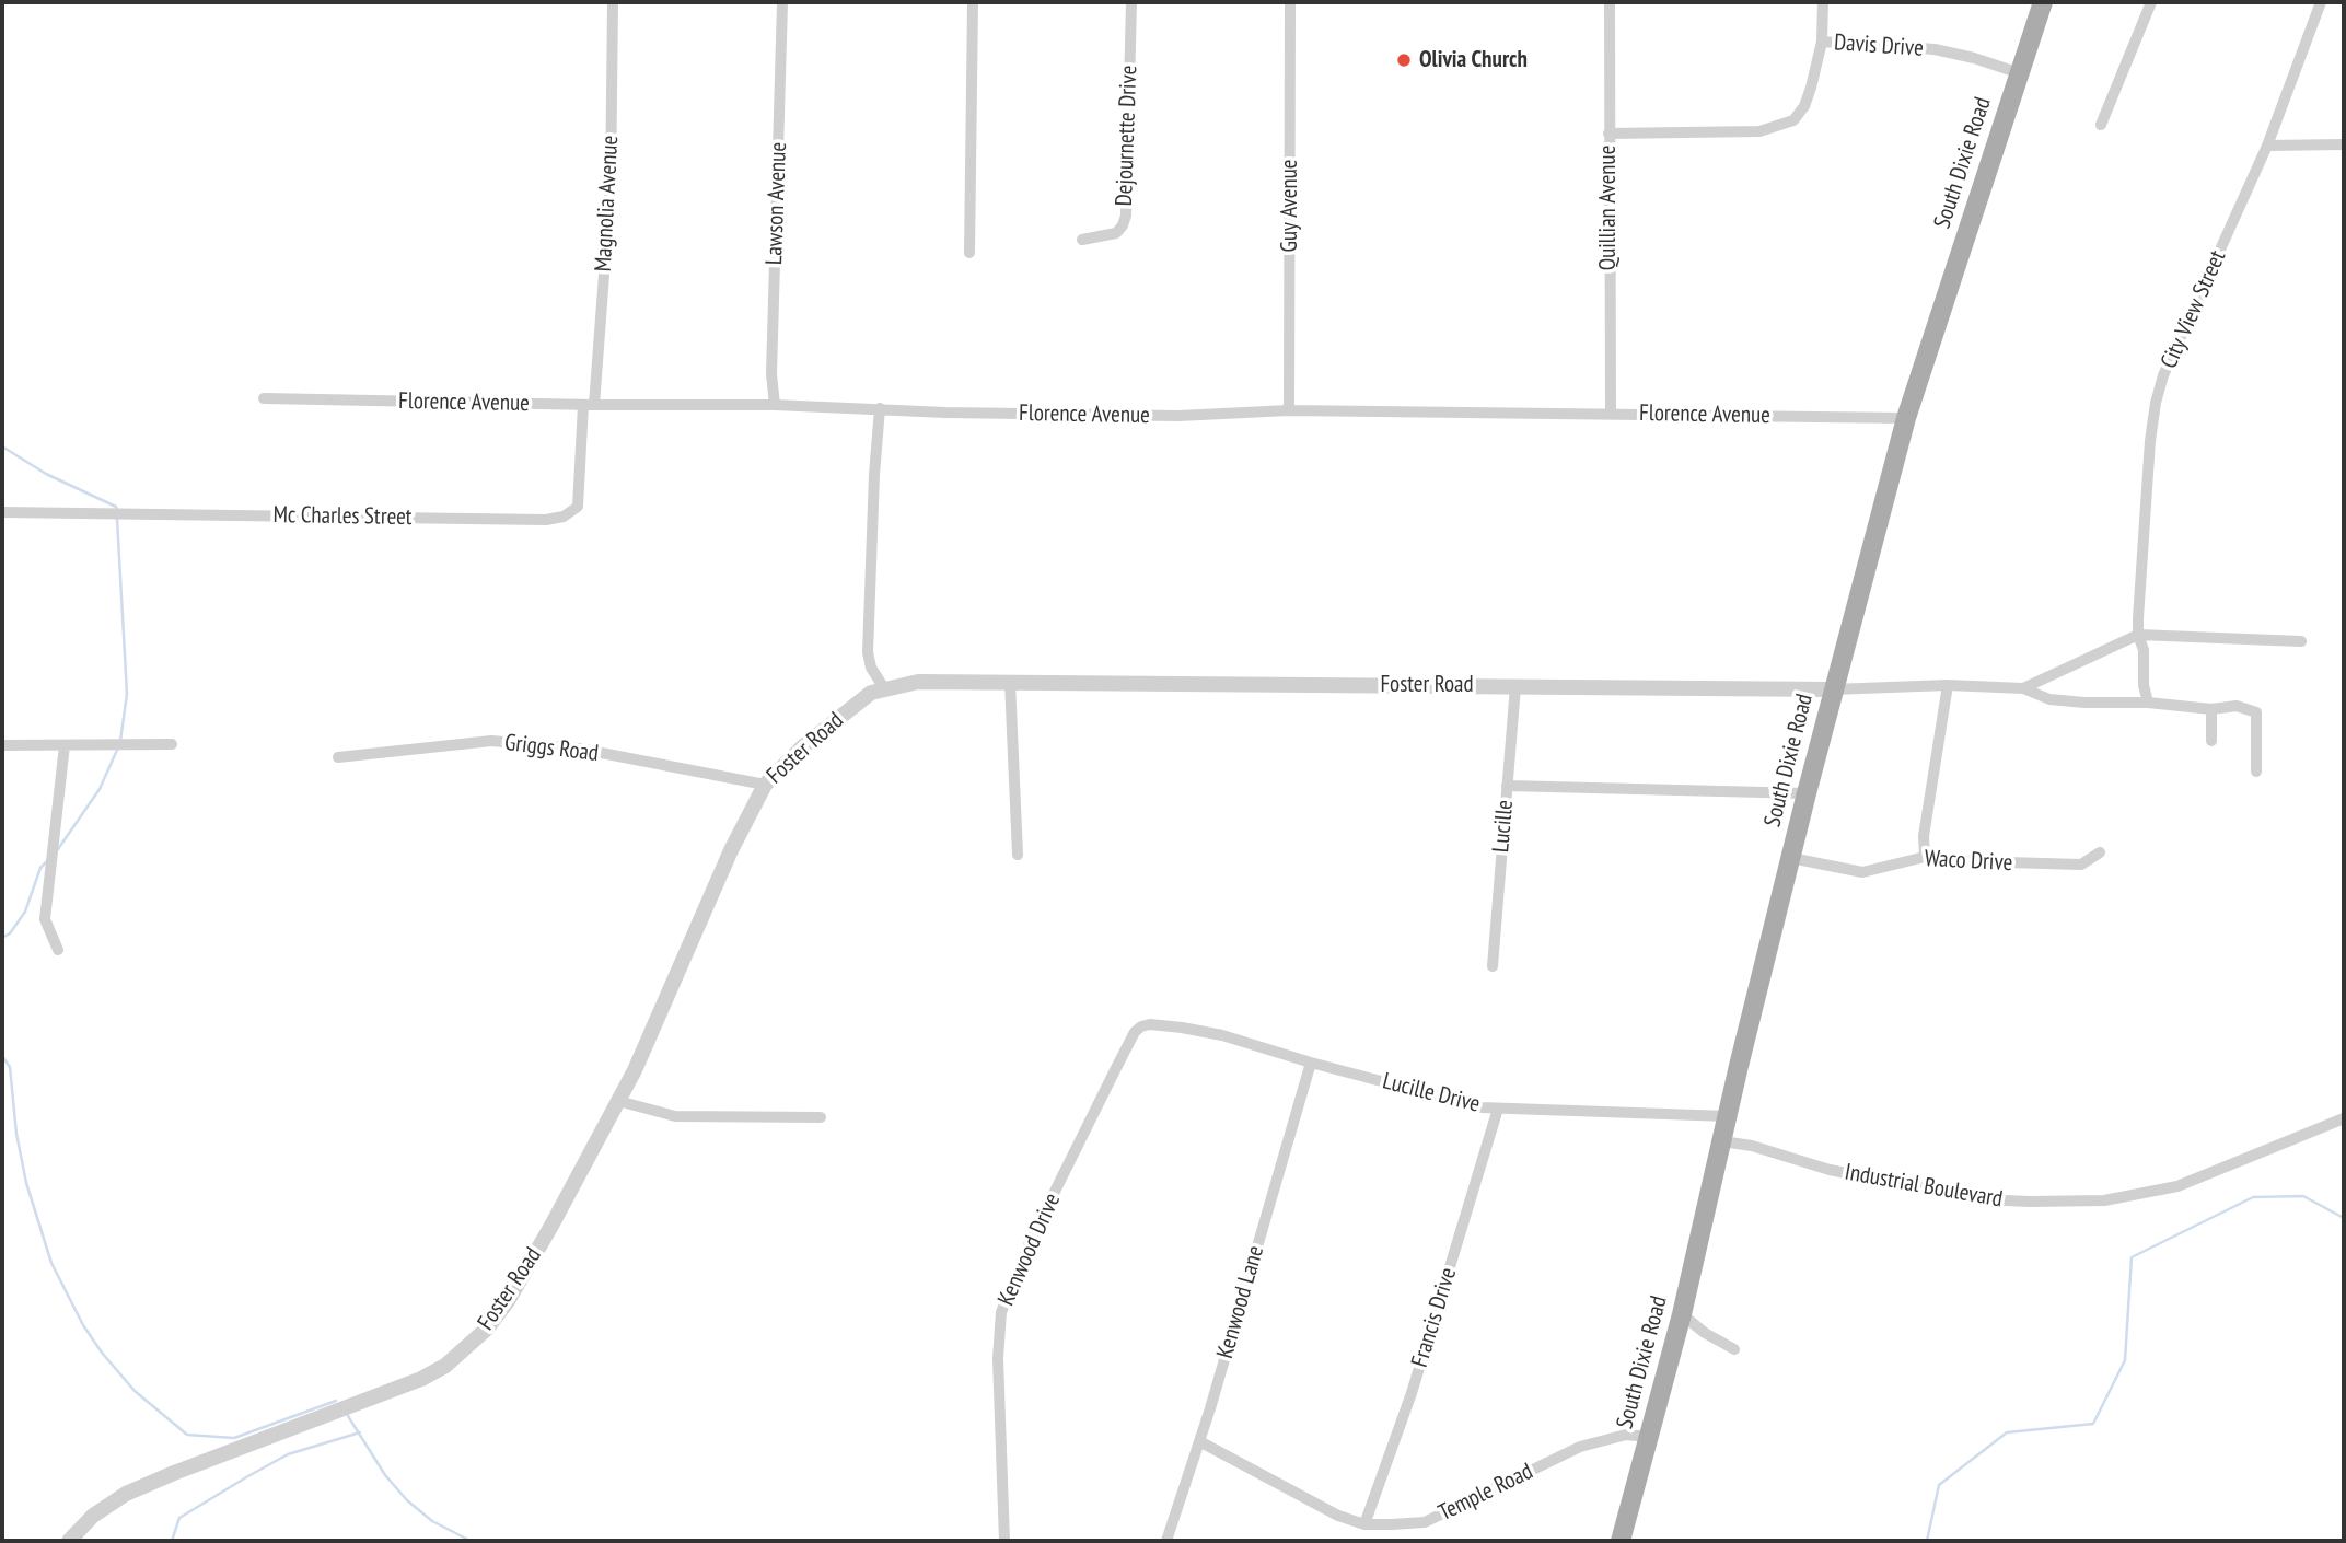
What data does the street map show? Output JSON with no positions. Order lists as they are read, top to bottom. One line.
{"streets":{"main road":["South Dixie Road"],"street":["Davis Drive","Dejournette Drive","Magnolia Avenue","Lawson Avenue","Guy Avenue","Quillian Avenue","City View Street","Florence Avenue","Mc Charles Street","Foster Road","Griggs Road","Lucille","Waco Drive","Lucille Drive","Industrial Boulevard","Kenwood Drive","Kenwood Lane","Francis Drive","Temple Road"]},"crossings":[["Davis Drive","South Dixie Road"],["Davis Drive","Quillian Avenue"],["South Dixie Road","Florence Avenue"],["South Dixie Road","Foster Road"],["South Dixie Road","Waco Drive"],["South Dixie Road","Lucille Drive"],["South Dixie Road","Industrial Boulevard"],["South Dixie Road","Temple Road"],["Magnolia Avenue","Florence Avenue"],["Magnolia Avenue","Mc Charles Street"],["Lawson Avenue","Florence Avenue"],["Guy Avenue","Florence Avenue"],["Quillian Avenue","Florence Avenue"],["Florence Avenue","Mc Charles Street"],["Foster Road","Griggs Road"],["Foster Road","Lucille"],["Lucille Drive","Kenwood Drive"],["Lucille Drive","Kenwood Lane"],["Lucille Drive","Francis Drive"],["Kenwood Lane","Temple Road"],["Francis Drive","Temple Road"]],"places":["Olivia Church"]}
